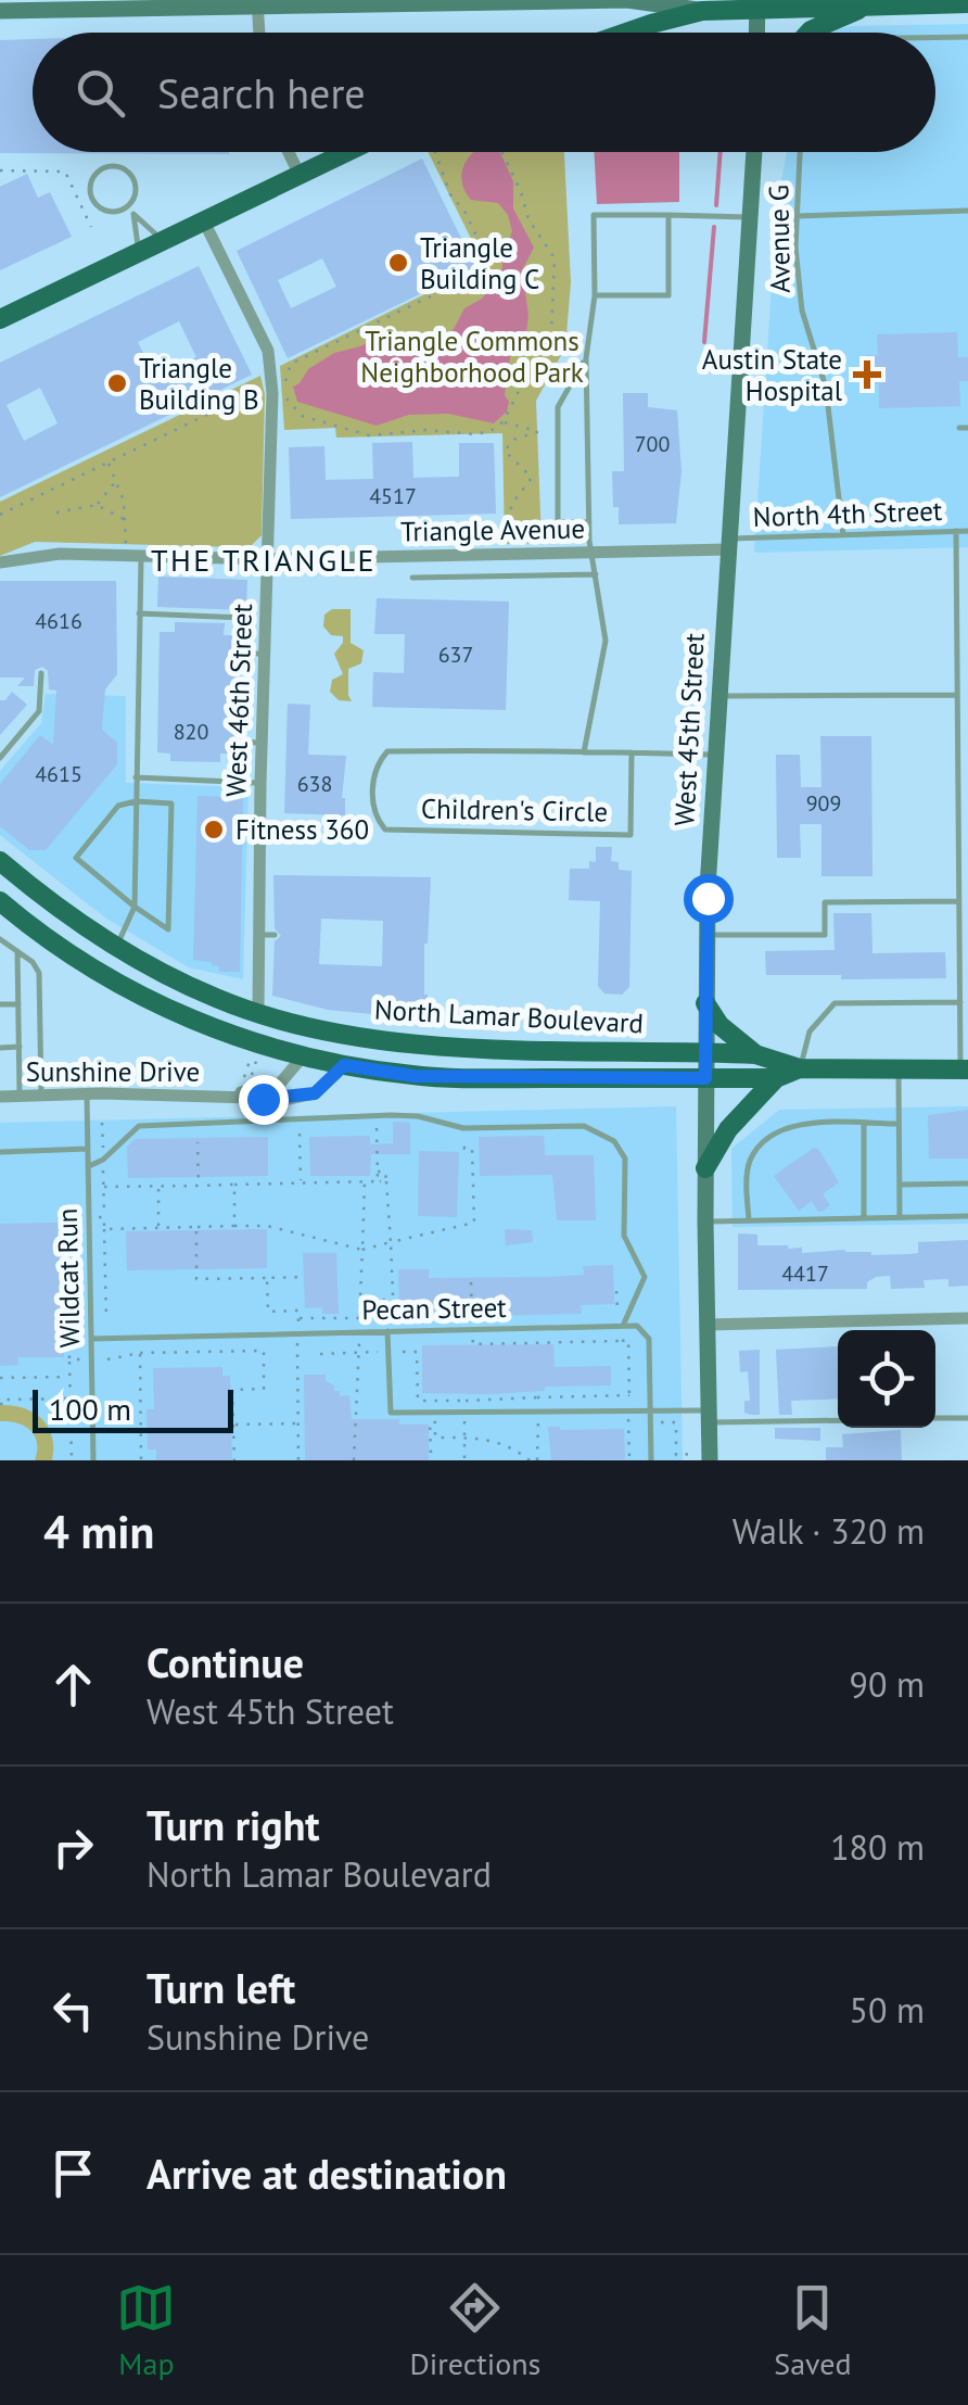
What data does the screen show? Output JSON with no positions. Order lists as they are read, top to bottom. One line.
{"streets":{"main road":["West 45th Street","North Lamar Boulevard"],"street":["Triangle Avenue","West 46th Street","Sunshine Drive"],"lane":["Avenue G","North 4th Street","Children's Circle","Wildcat Run","Pecan Street"]},"crossings":[["Avenue G","North 4th Street"],["North 4th Street","Triangle Avenue"],["North 4th Street","West 45th Street"],["Triangle Avenue","West 46th Street"],["Triangle Avenue","West 45th Street"],["West 46th Street","North Lamar Boulevard"],["West 45th Street","Children's Circle"],["West 45th Street","North Lamar Boulevard"],["North Lamar Boulevard","Sunshine Drive"],["Sunshine Drive","Wildcat Run"],["Wildcat Run","Pecan Street"]],"districts":["THE TRIANGLE"],"parks":["Triangle Commons Neighborhood Park"],"places":{"other":["Triangle Building C","Triangle Building B","Fitness 360"],"health":["Austin State Hospital"]},"house_numbers":["700","4517","4616","637","820","4615","638","909","4417"],"scale_bar":"100 m","page":{"search":"Search here","scale":"100 m","heading":["4 min","Walk · 320 m"],"list":[["Continue","West 45th Street","90 m"],["Turn right","North Lamar Boulevard","180 m"],["Turn left","Sunshine Drive","50 m"],"Arrive at destination"],"nav":["Map","Directions","Saved"]}}
